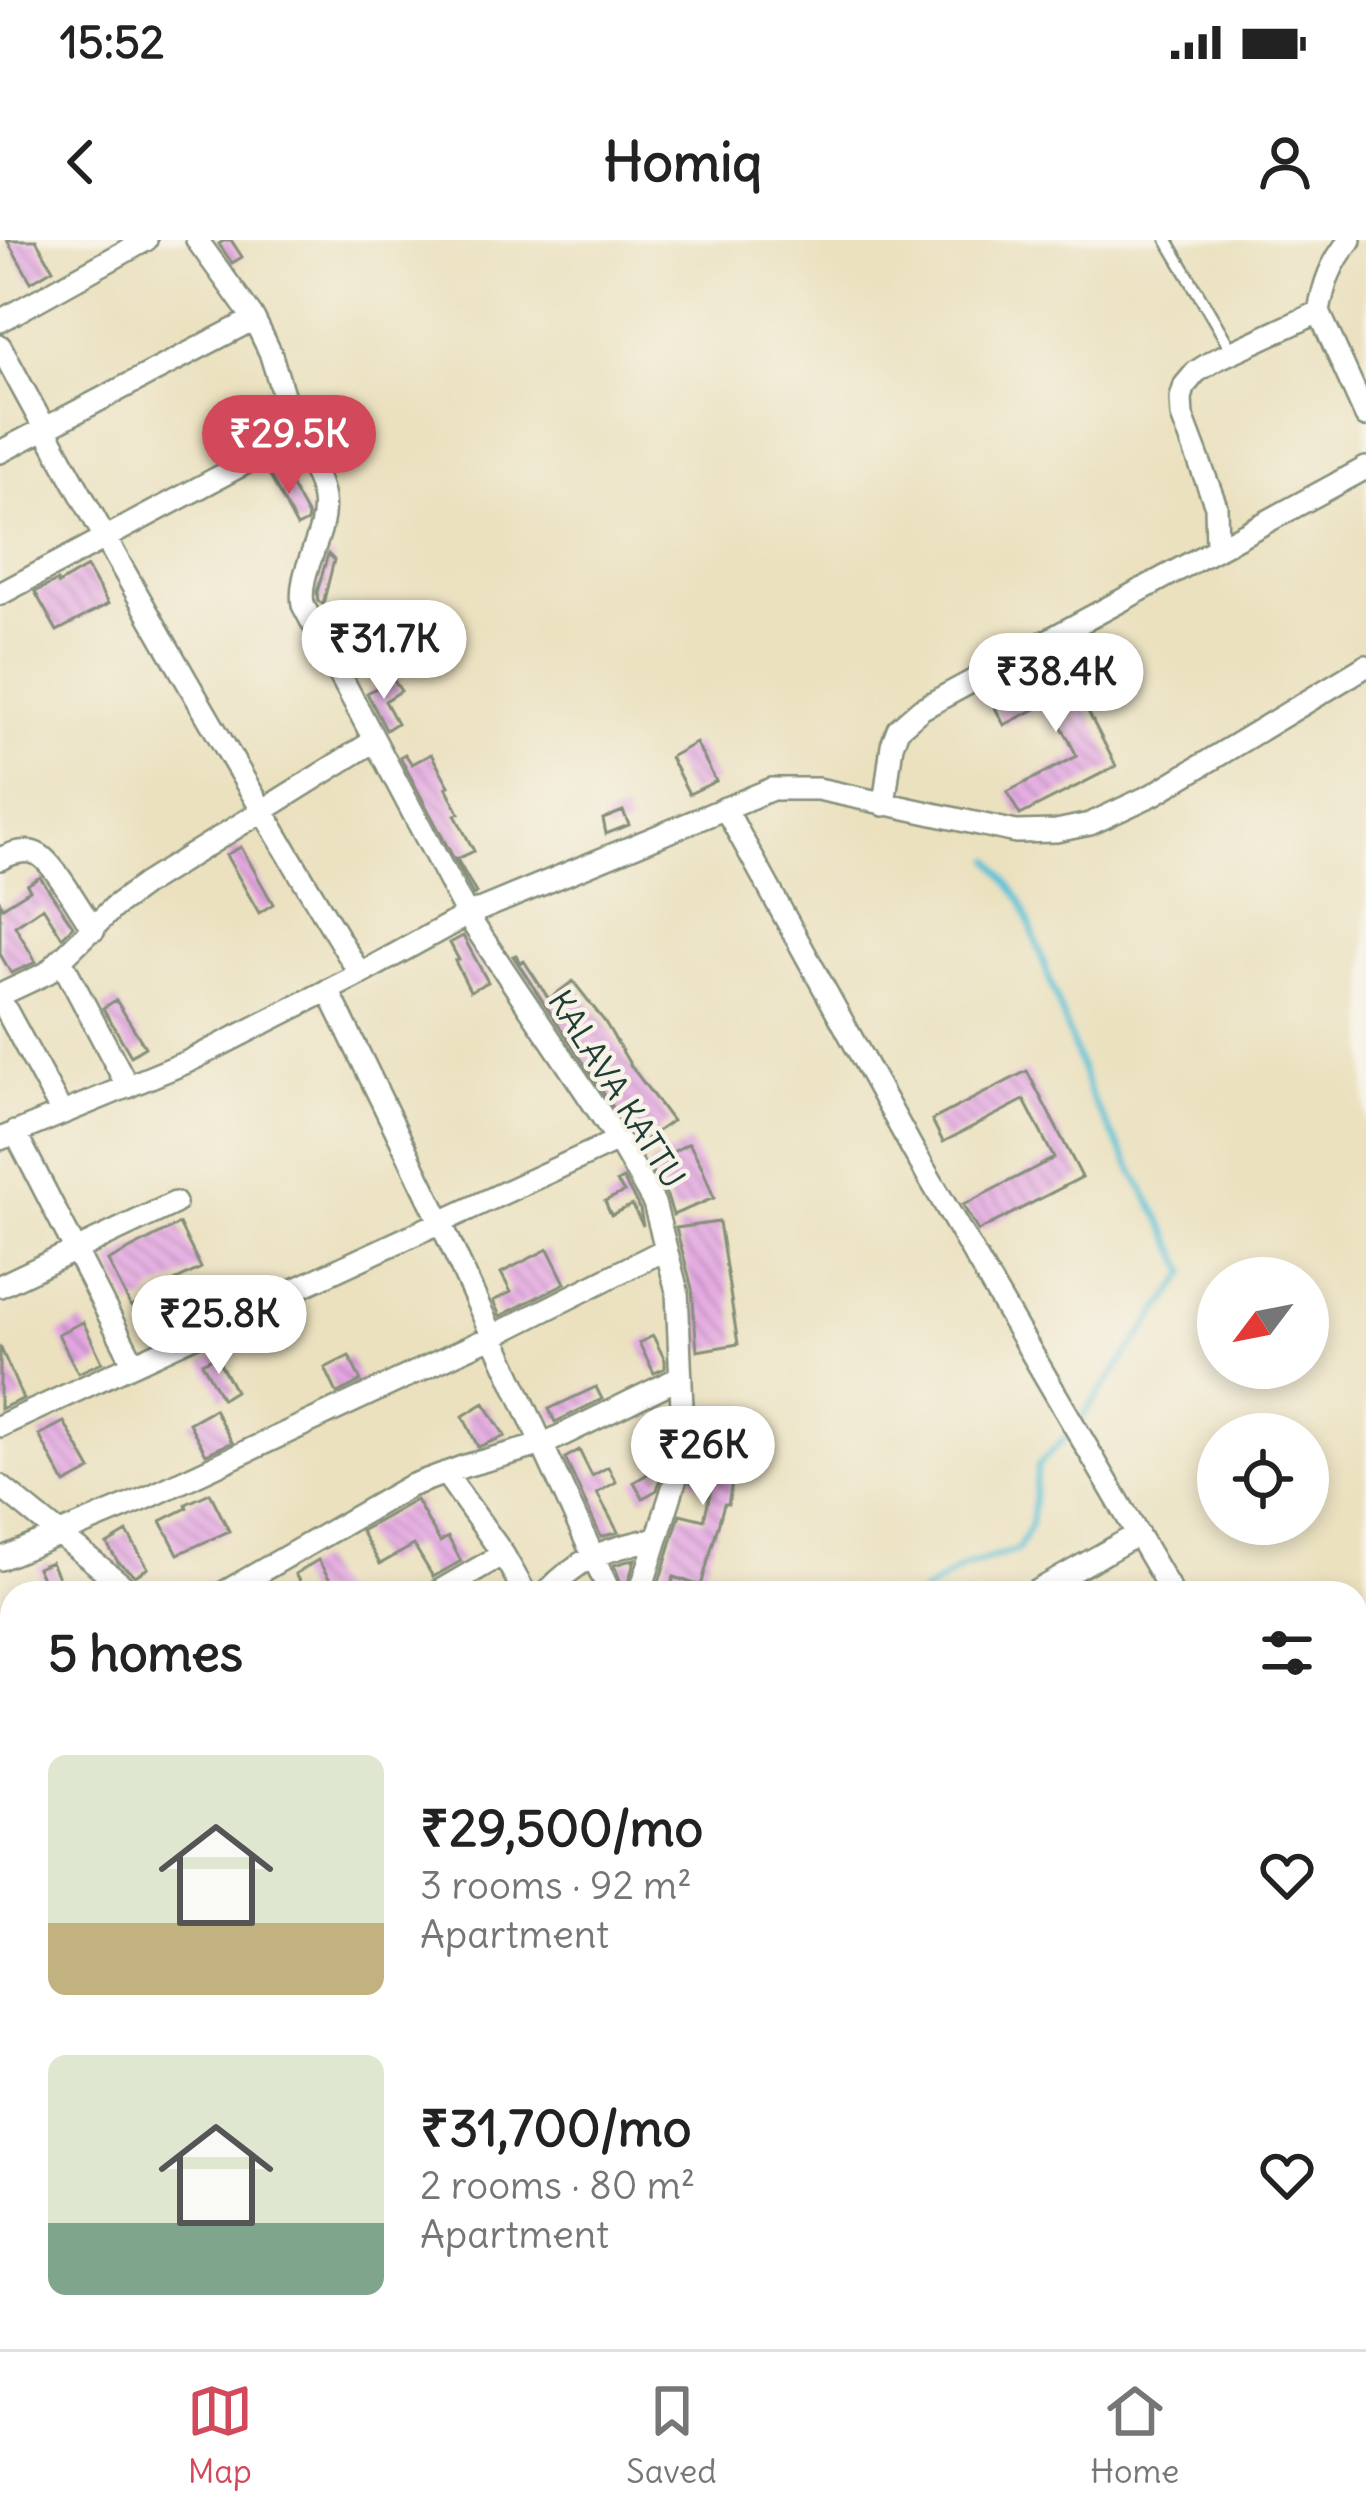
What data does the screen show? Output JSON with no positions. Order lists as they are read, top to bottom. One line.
{"streets":{"street":["KALAVA KATTU"]},"north":"bottom left","page":{"status":"15:52","header":"Homiq","price":["₹29.5K","₹31.7K","₹38.4K","₹25.8K","₹26K"],"heading":"5 homes","list":[{"name":"₹29,500/mo","note":"3 rooms · 92 m² · Apartment"},{"name":"₹31,700/mo","note":"2 rooms · 80 m² · Apartment"}],"tabs":["Map","Saved","Home"]}}
